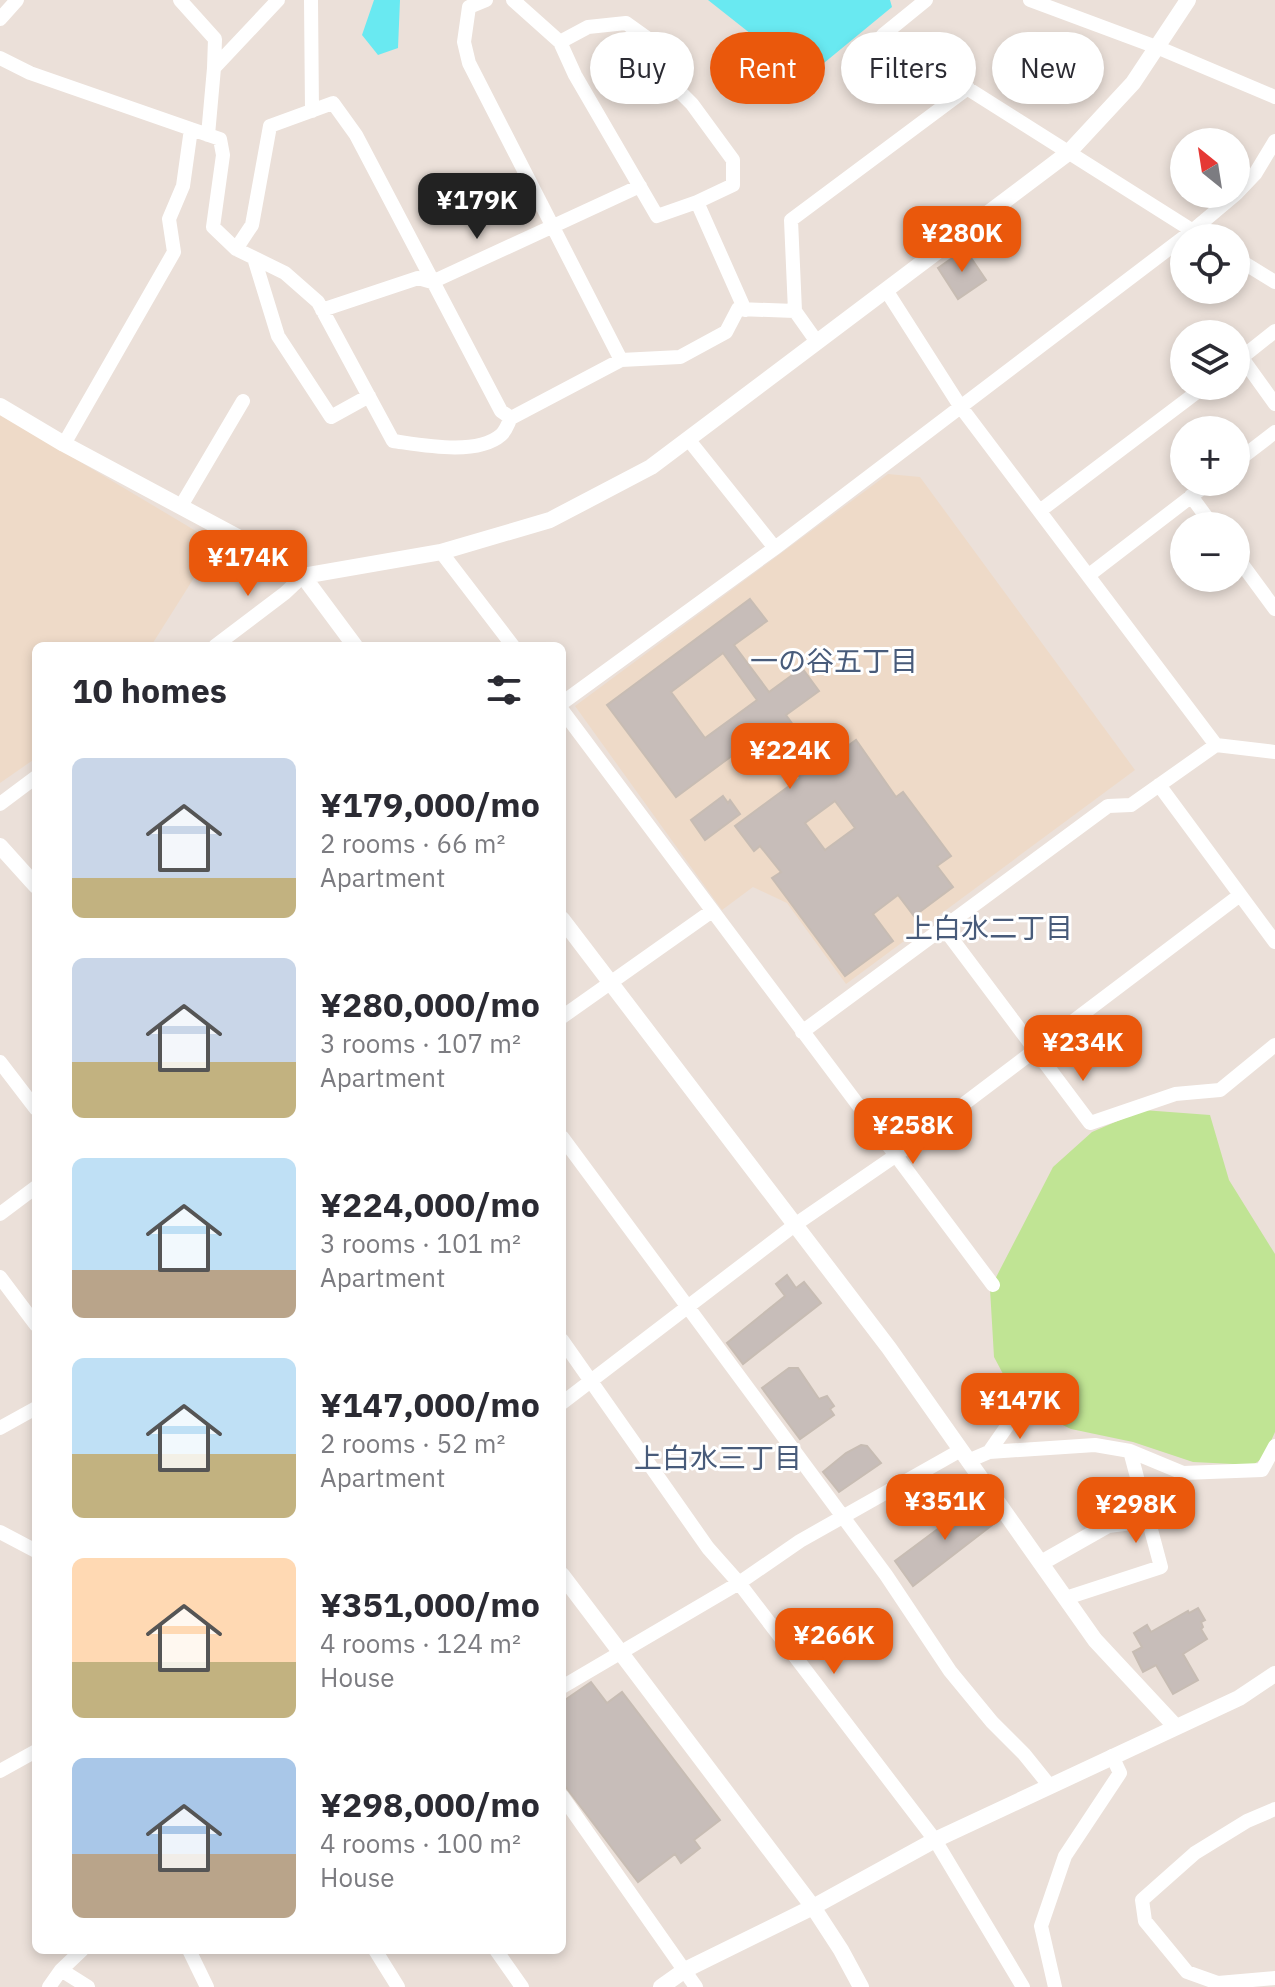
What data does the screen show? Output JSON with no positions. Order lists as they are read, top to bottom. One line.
{"districts":["一の谷五丁目","上白水二丁目","上白水三丁目"],"north":"top left","page":{"chip":["Buy","Rent","Filters","New"],"map_buttons":["+","−"],"price":["¥179K","¥280K","¥174K","¥224K","¥234K","¥258K","¥147K","¥351K","¥298K","¥266K"],"heading":"10 homes","list":[{"name":"¥179,000/mo","note":"2 rooms · 66 m² · Apartment"},{"name":"¥280,000/mo","note":"3 rooms · 107 m² · Apartment"},{"name":"¥224,000/mo","note":"3 rooms · 101 m² · Apartment"},{"name":"¥147,000/mo","note":"2 rooms · 52 m² · Apartment"},{"name":"¥351,000/mo","note":"4 rooms · 124 m² · House"},{"name":"¥298,000/mo","note":"4 rooms · 100 m² · House"}]}}
